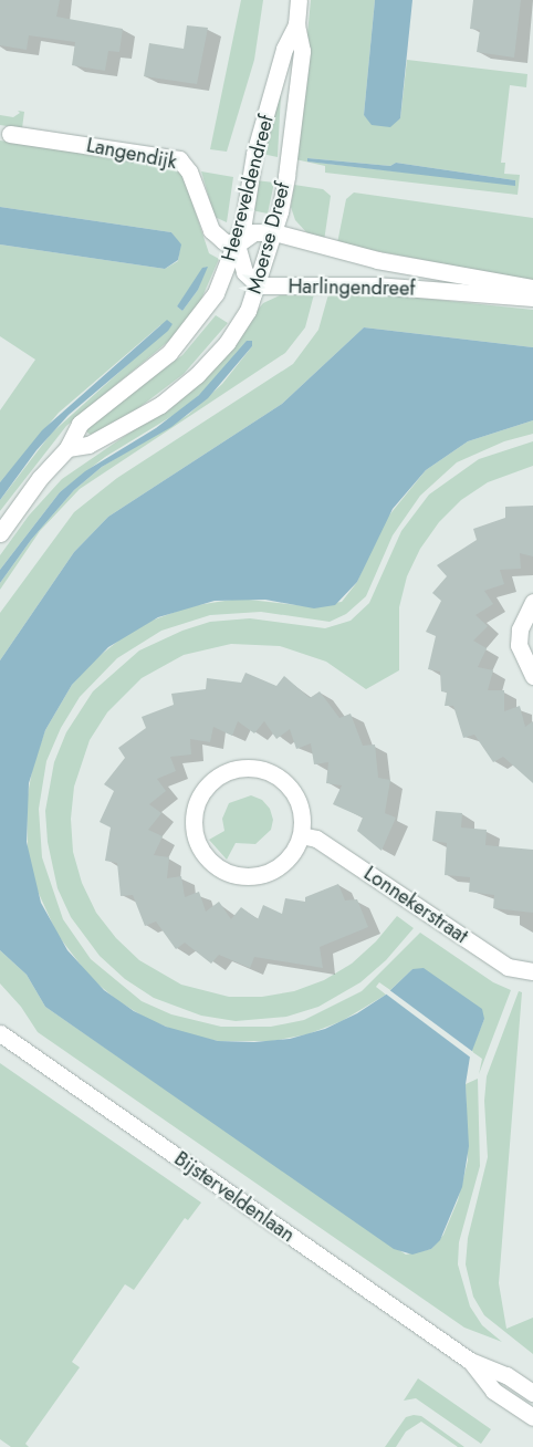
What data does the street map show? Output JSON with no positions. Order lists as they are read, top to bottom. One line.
{"streets":{"street":["Langendijk","Heereveldendreef","Moerse Dreef","Harlingendreef","Lonnekerstraat","Bijsterveldenlaan"]},"crossings":[["Langendijk","Heereveldendreef"],["Langendijk","Harlingendreef"],["Heereveldendreef","Moerse Dreef"],["Heereveldendreef","Harlingendreef"],["Moerse Dreef","Harlingendreef"]]}
